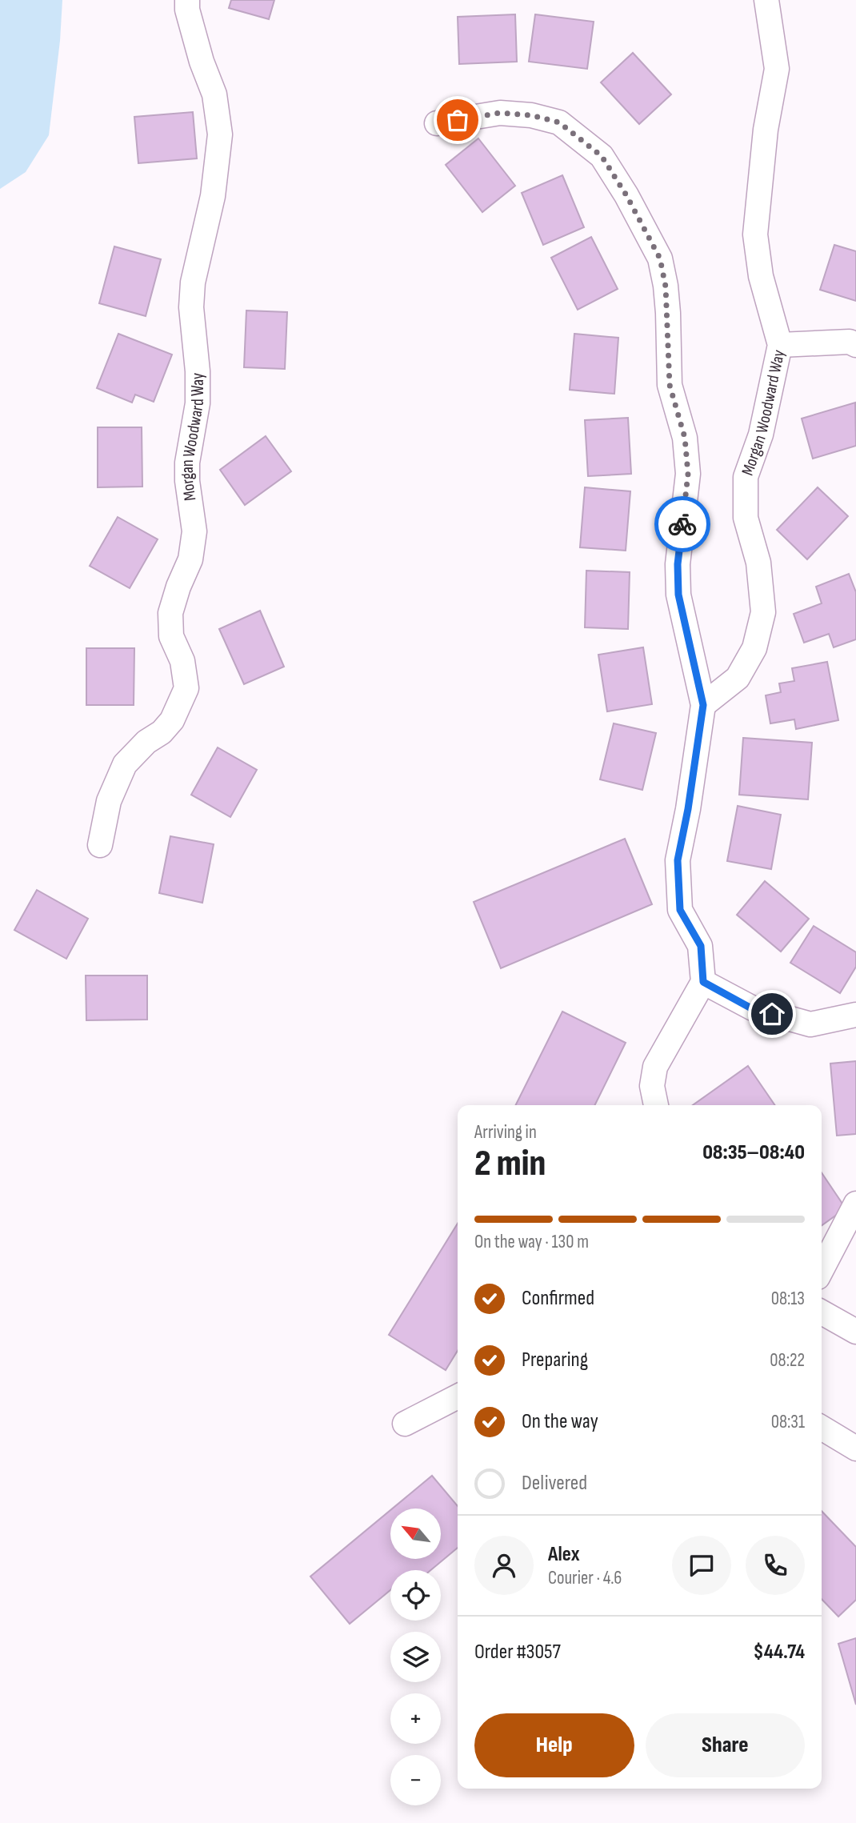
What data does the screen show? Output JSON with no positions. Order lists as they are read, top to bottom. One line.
{"streets":{"street":["Morgan Woodward Way"]},"north":"top left","page":{"heading":["2 min","Arriving in","08:35–08:40"],"panel":["Alex","Courier · 4.6","Order #3057","$44.74"],"bar":"On the way · 130 m","list":[["Confirmed","08:13"],["Preparing","08:22"],["On the way","08:31"],"Delivered"],"map_buttons":["+","−"],"buttons":["Help","Share"]}}
